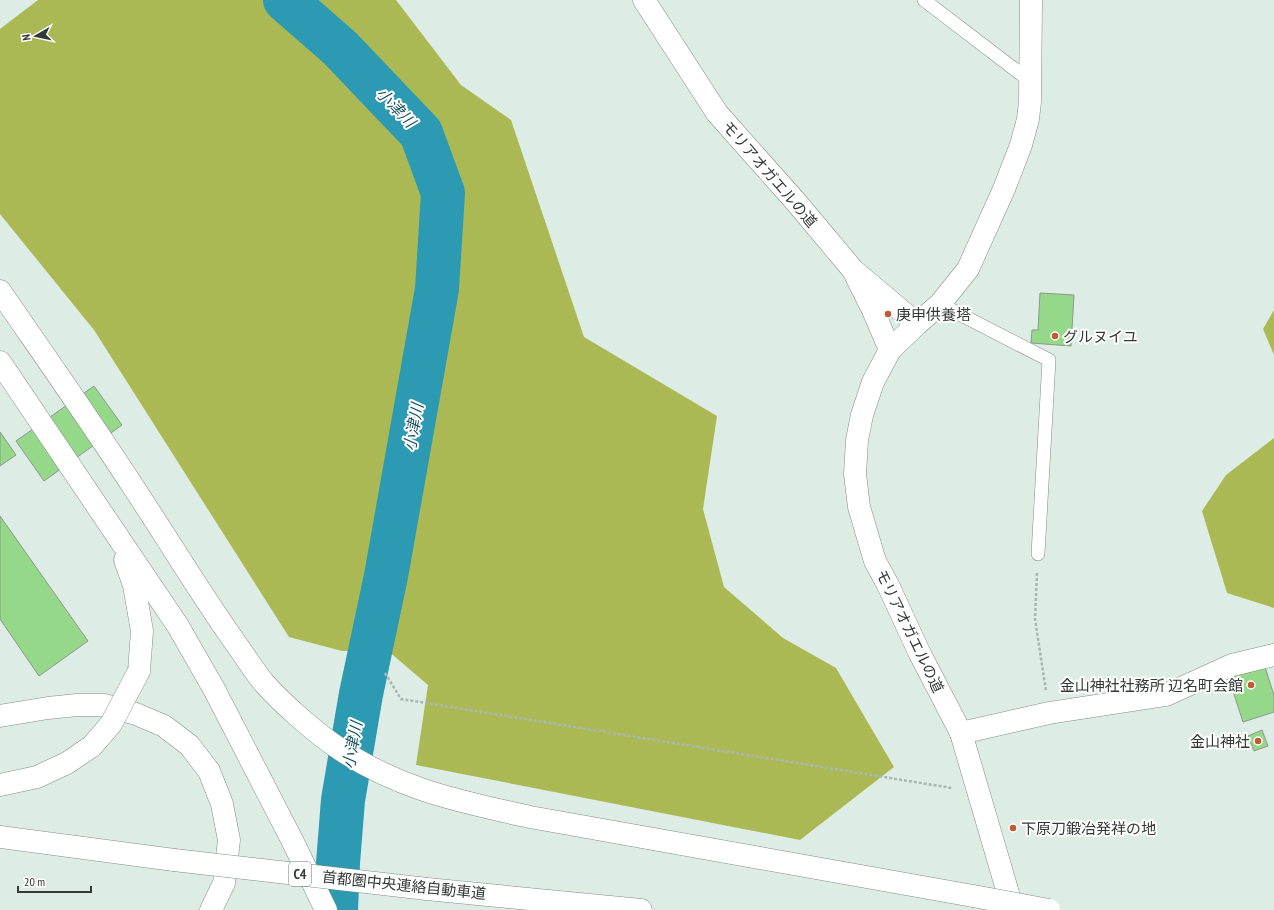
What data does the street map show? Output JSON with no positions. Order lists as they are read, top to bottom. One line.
{"streets":{"main road":["モリアオガエルの道","C4","首都圏中央連絡自動車道"]},"water":["小津川"],"places":["庚申供養塔","グルヌイユ","金山神社社務所 辺名町会館","金山神社","下原刀鍛冶発祥の地"],"scale_bar":"20 m","north":"left"}
